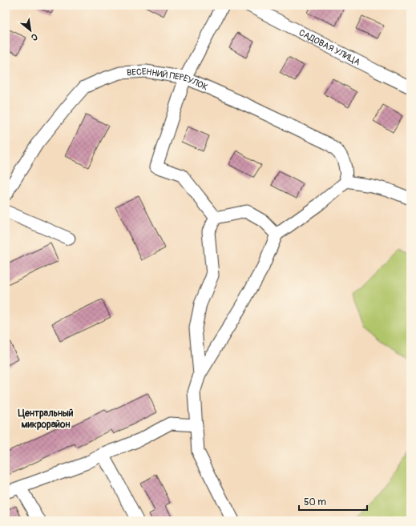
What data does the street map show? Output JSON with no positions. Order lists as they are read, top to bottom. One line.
{"streets":{"street":["САДОВАЯ УЛИЦА","ВЕСЕННИЙ ПЕРЕУЛОК"]},"districts":["Центральный микрорайон"],"scale_bar":"50 m","north":"bottom right"}
